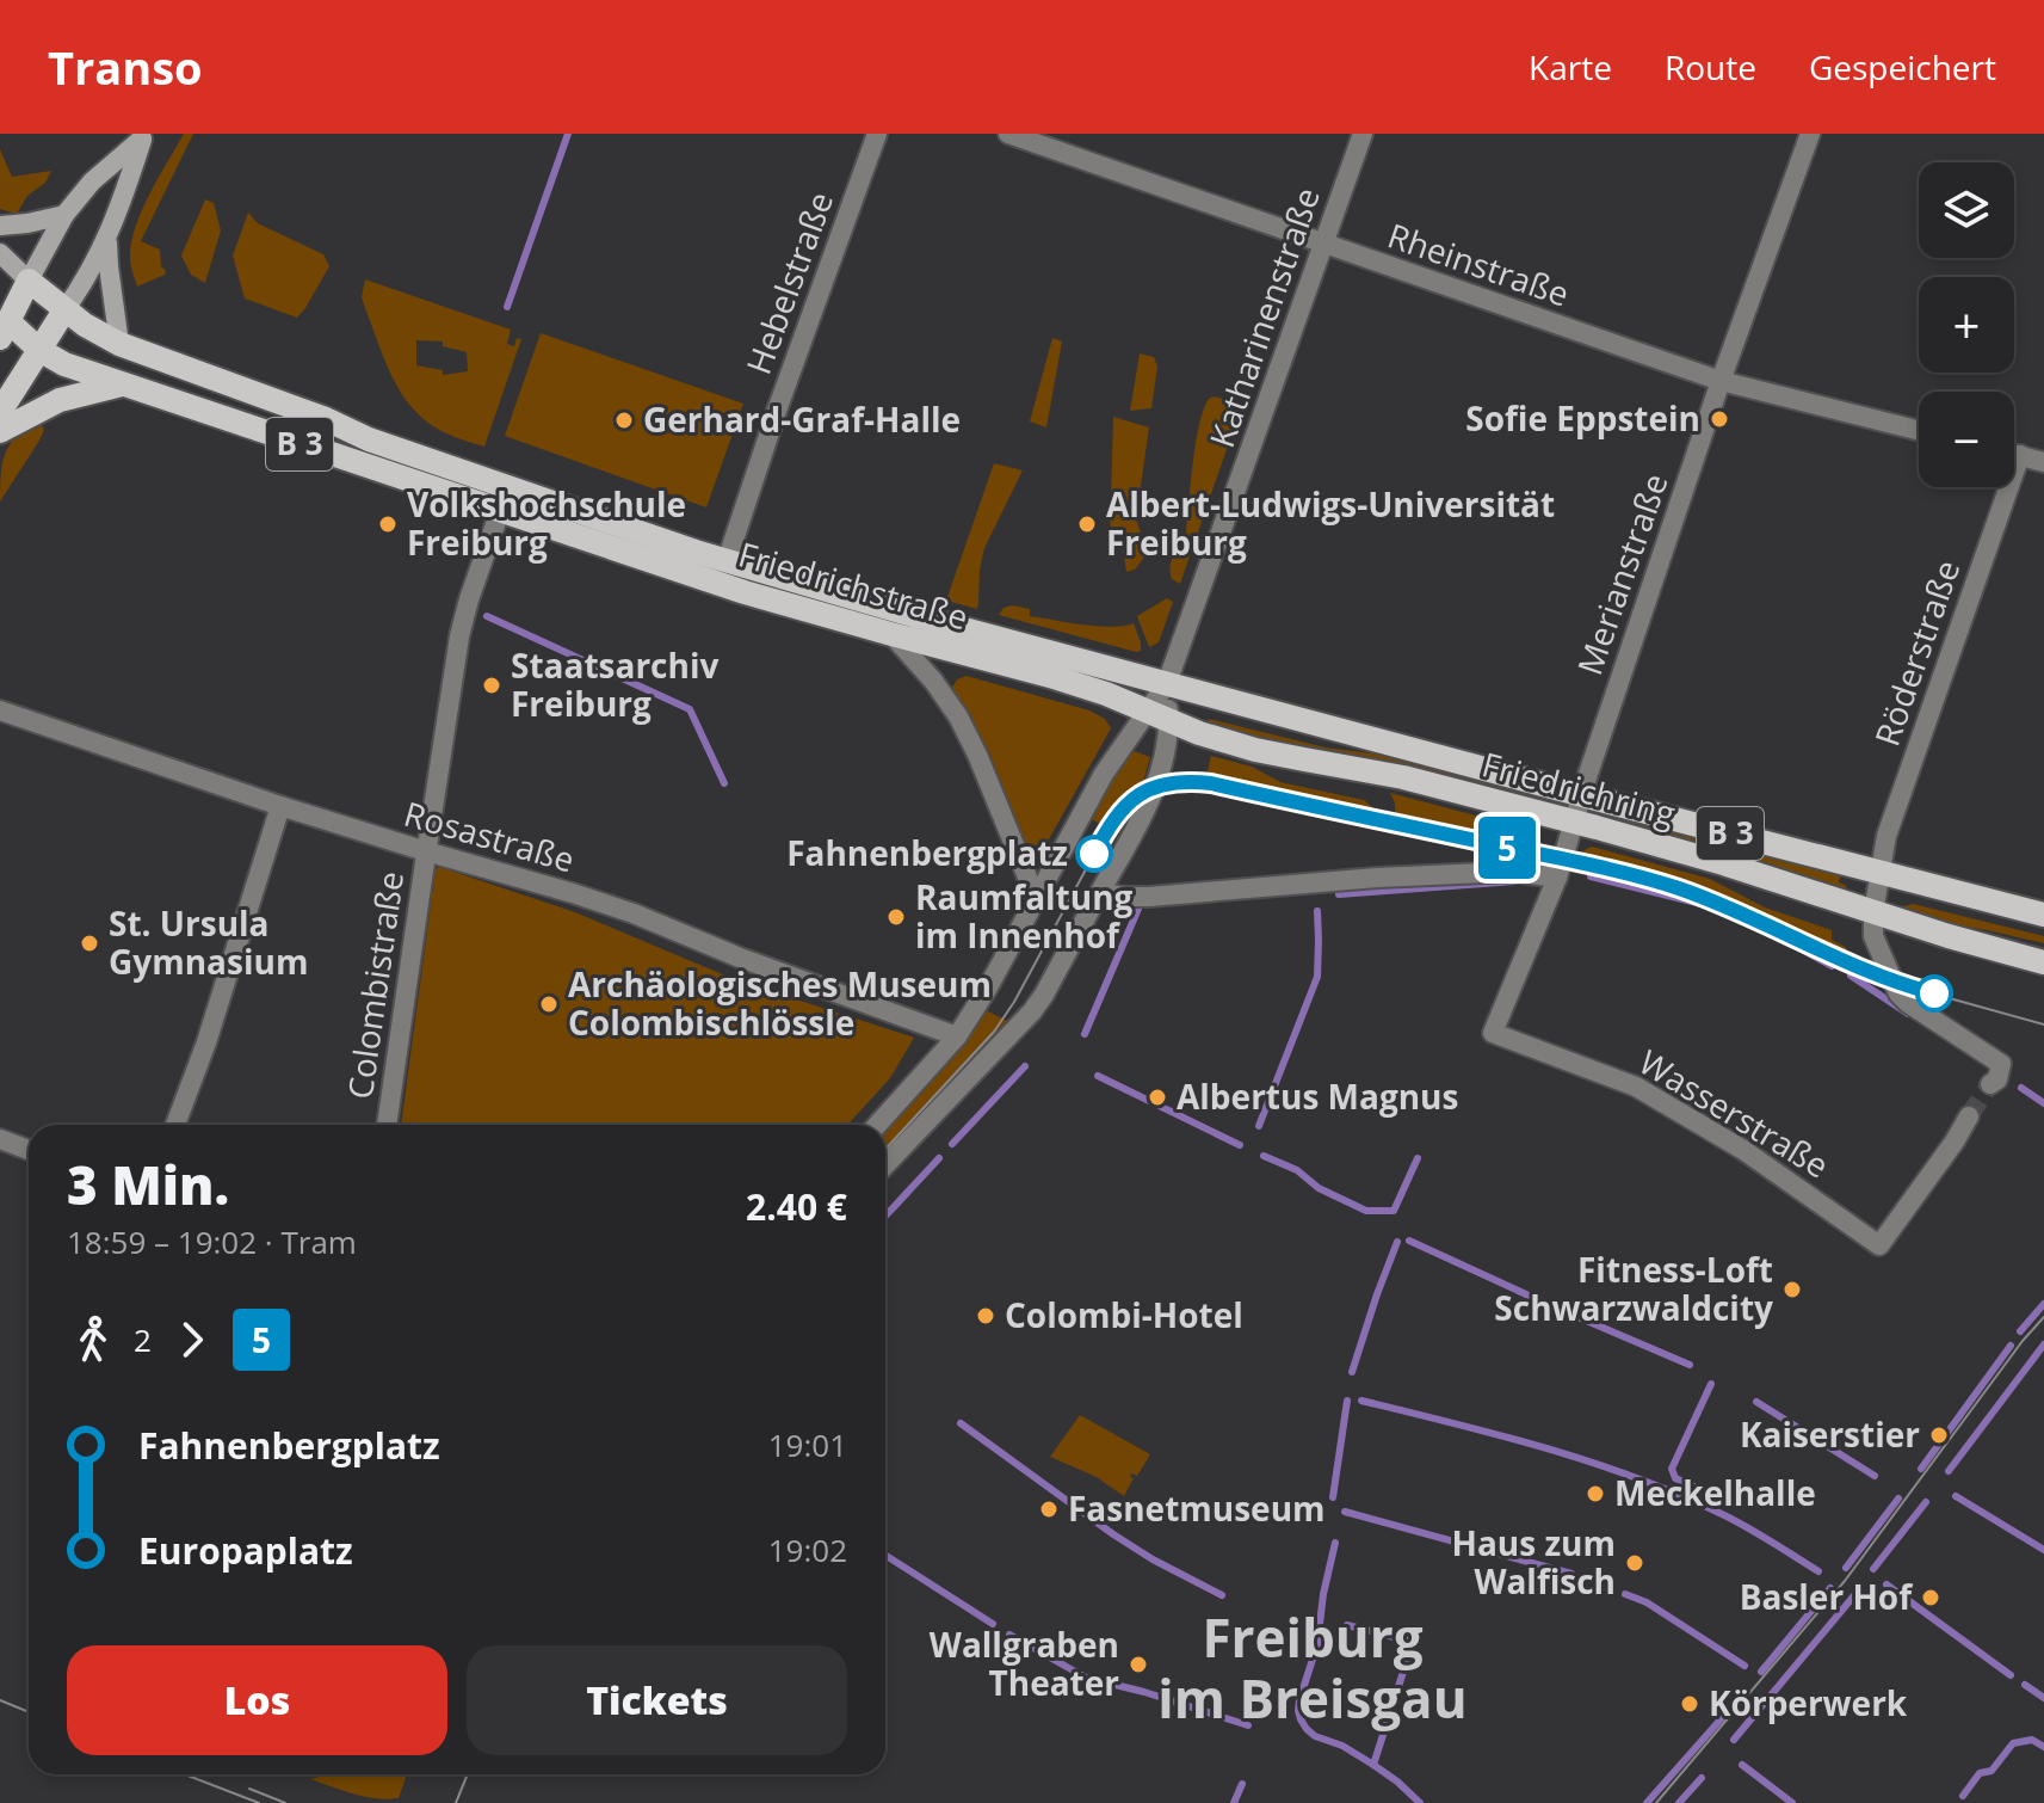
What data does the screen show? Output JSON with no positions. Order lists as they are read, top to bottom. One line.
{"streets":{"main road":["B 3","Friedrichstraße","Friedrichring"],"street":["Rheinstraße","Hebelstraße","Katharinenstraße","Merianstraße","Röderstraße","Rosastraße","Colombistraße","Wasserstraße"]},"crossings":[["Rheinstraße","Katharinenstraße"],["Rheinstraße","Merianstraße"],["Hebelstraße","Friedrichstraße"],["Katharinenstraße","Friedrichstraße"],["Katharinenstraße","Friedrichring"],["B 3","Friedrichstraße"],["Merianstraße","Friedrichring"],["Merianstraße","Wasserstraße"],["Friedrichstraße","Friedrichring"],["Friedrichstraße","Colombistraße"],["Röderstraße","Friedrichring"],["Rosastraße","Colombistraße"]],"districts":["Freiburg im Breisgau"],"places":["Sofie Eppstein","Gerhard-Graf-Halle","Volkshochschule Freiburg","Albert-Ludwigs-Universität Freiburg","Staatsarchiv Freiburg","Fahnenbergplatz","Raumfaltung im Innenhof","St. Ursula Gymnasium","Archäologisches Museum Colombischlössle","Albertus Magnus","Fitness-Loft Schwarzwaldcity","Colombi-Hotel","Kaiserstier","Meckelhalle","Fasnetmuseum","Haus zum Walfisch","Basler Hof","Wallgraben Theater","Körperwerk"],"lines":["tram line 5"],"page":{"header":"Transo","nav":["Karte","Route","Gespeichert"],"on_map":"5","map_buttons":["+","−"],"heading":["3 Min.","18:59 – 19:02 · Tram","2.40 €"],"legs":["2","5"],"list":[{"name":"Fahnenbergplatz","value":"19:01"},{"name":"Europaplatz","value":"19:02"}],"buttons":["Los","Tickets"]}}
